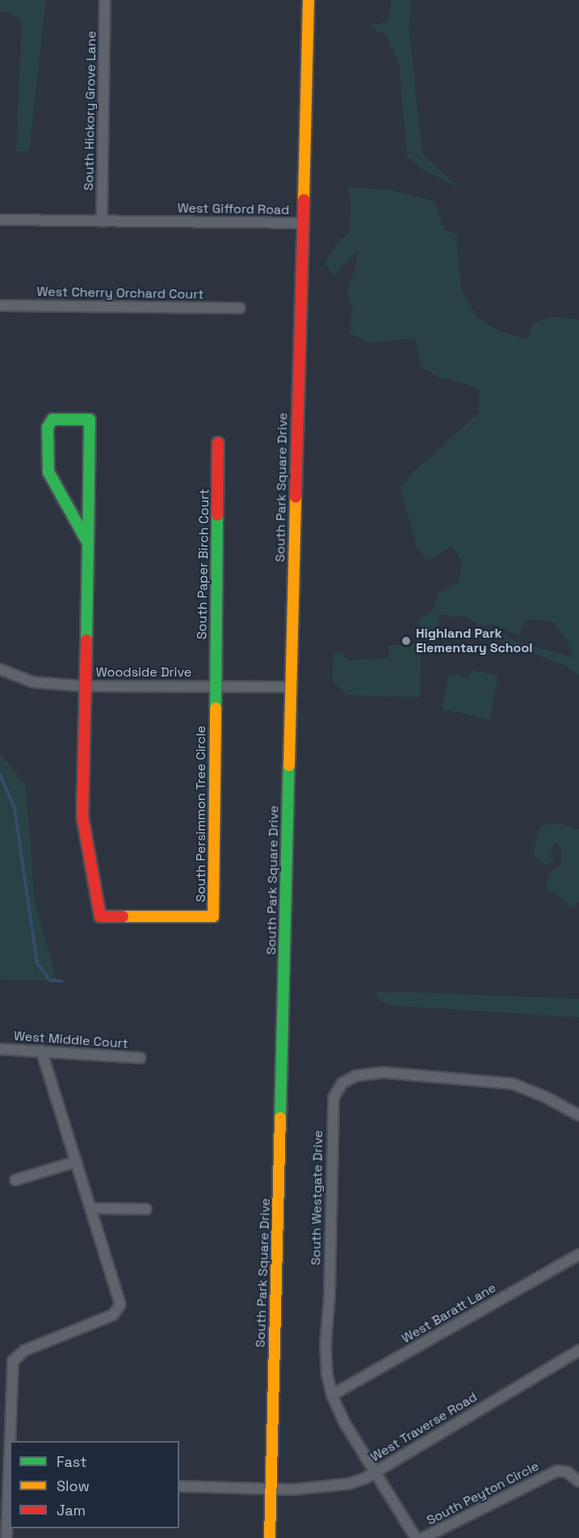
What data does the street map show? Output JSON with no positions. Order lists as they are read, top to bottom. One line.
{"streets":{"street":["South Hickory Grove Lane","West Gifford Road","West Cherry Orchard Court","South Park Square Drive","South Paper Birch Court","Woodside Drive","South Persimmon Tree Circle","West Middle Court","South Westgate Drive","West Baratt Lane","West Traverse Road","South Peyton Circle"]},"crossings":[["South Hickory Grove Lane","West Gifford Road"],["West Gifford Road","South Park Square Drive"],["South Park Square Drive","Woodside Drive"],["South Park Square Drive","West Traverse Road"],["South Paper Birch Court","Woodside Drive"],["South Paper Birch Court","South Persimmon Tree Circle"],["Woodside Drive","South Persimmon Tree Circle"],["South Westgate Drive","West Baratt Lane"],["South Westgate Drive","West Traverse Road"]],"places":["Highland Park Elementary School"],"legend":["Fast","Slow","Jam"]}
